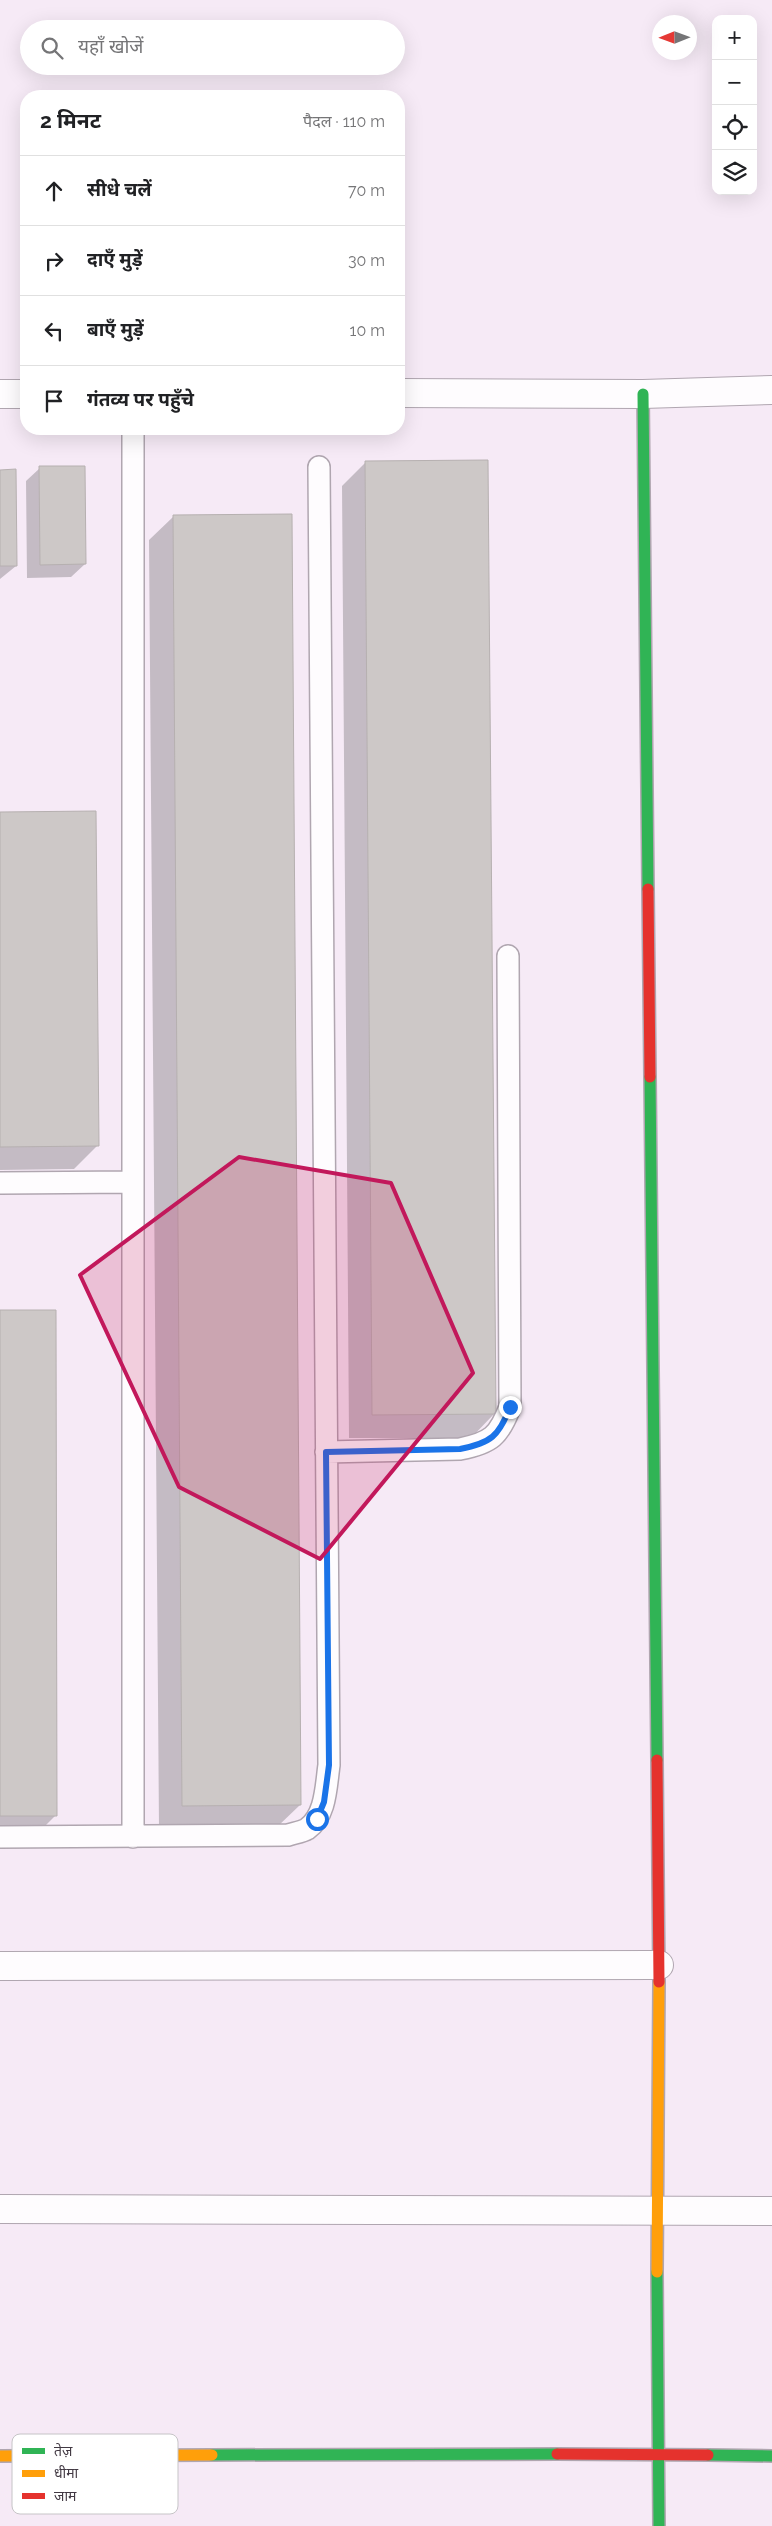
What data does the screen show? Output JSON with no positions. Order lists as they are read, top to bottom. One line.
{"legend":["तेज़","धीमा","जाम"],"north":"left","page":{"map_buttons":["+","−"],"search":"यहाँ खोजें","heading":["2 मिनट","पैदल · 110 m"],"list":[["सीधे चलें","70 m"],["दाएँ मुड़ें","30 m"],["बाएँ मुड़ें","10 m"],"गंतव्य पर पहुँचे"]}}
